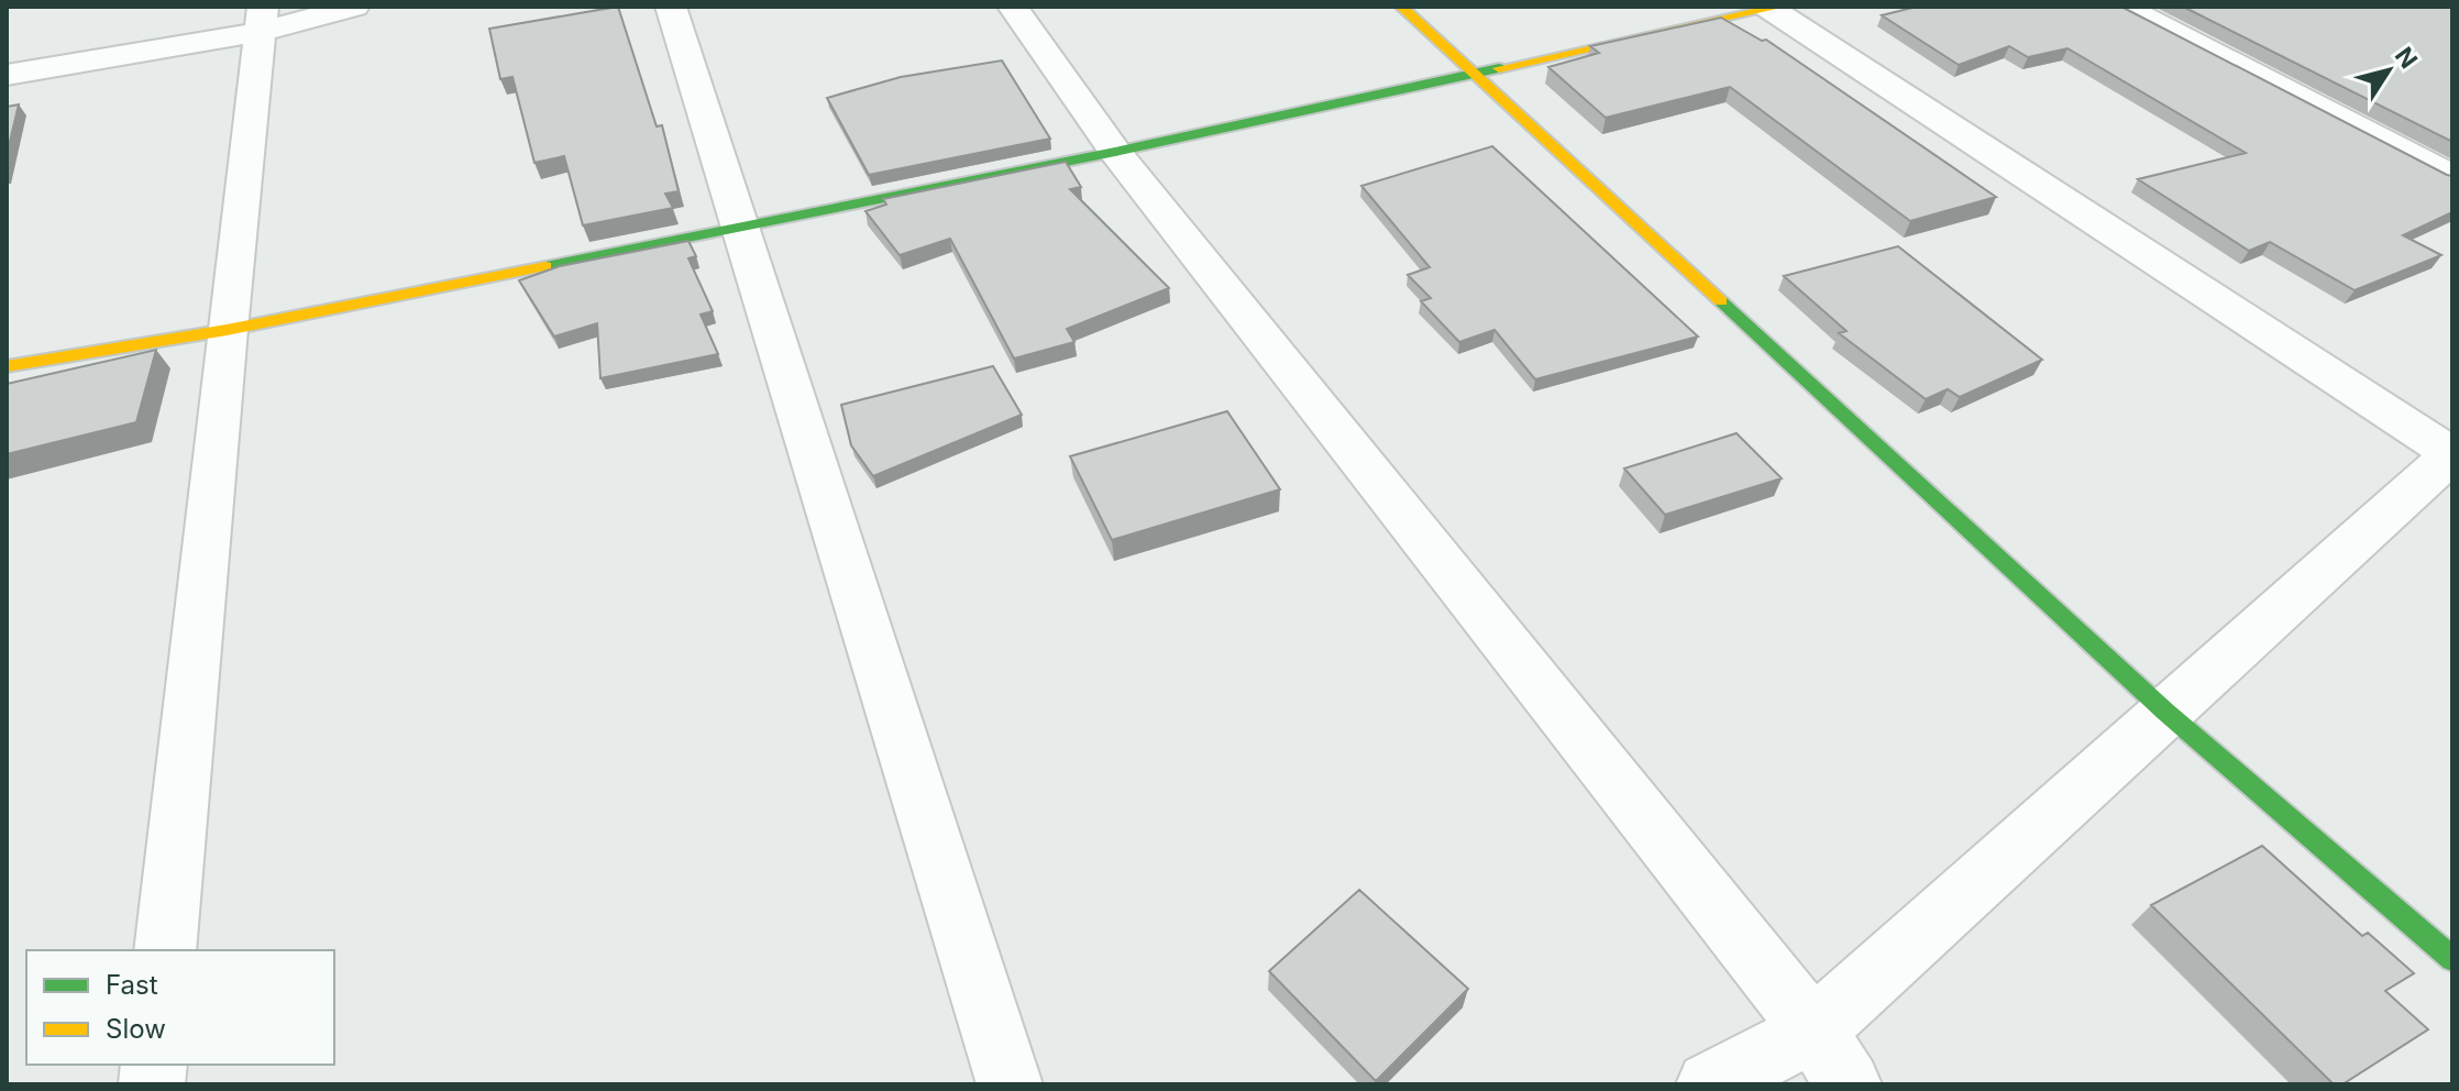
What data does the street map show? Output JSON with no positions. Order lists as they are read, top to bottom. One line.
{"legend":["Fast","Slow"],"north":"top right"}
